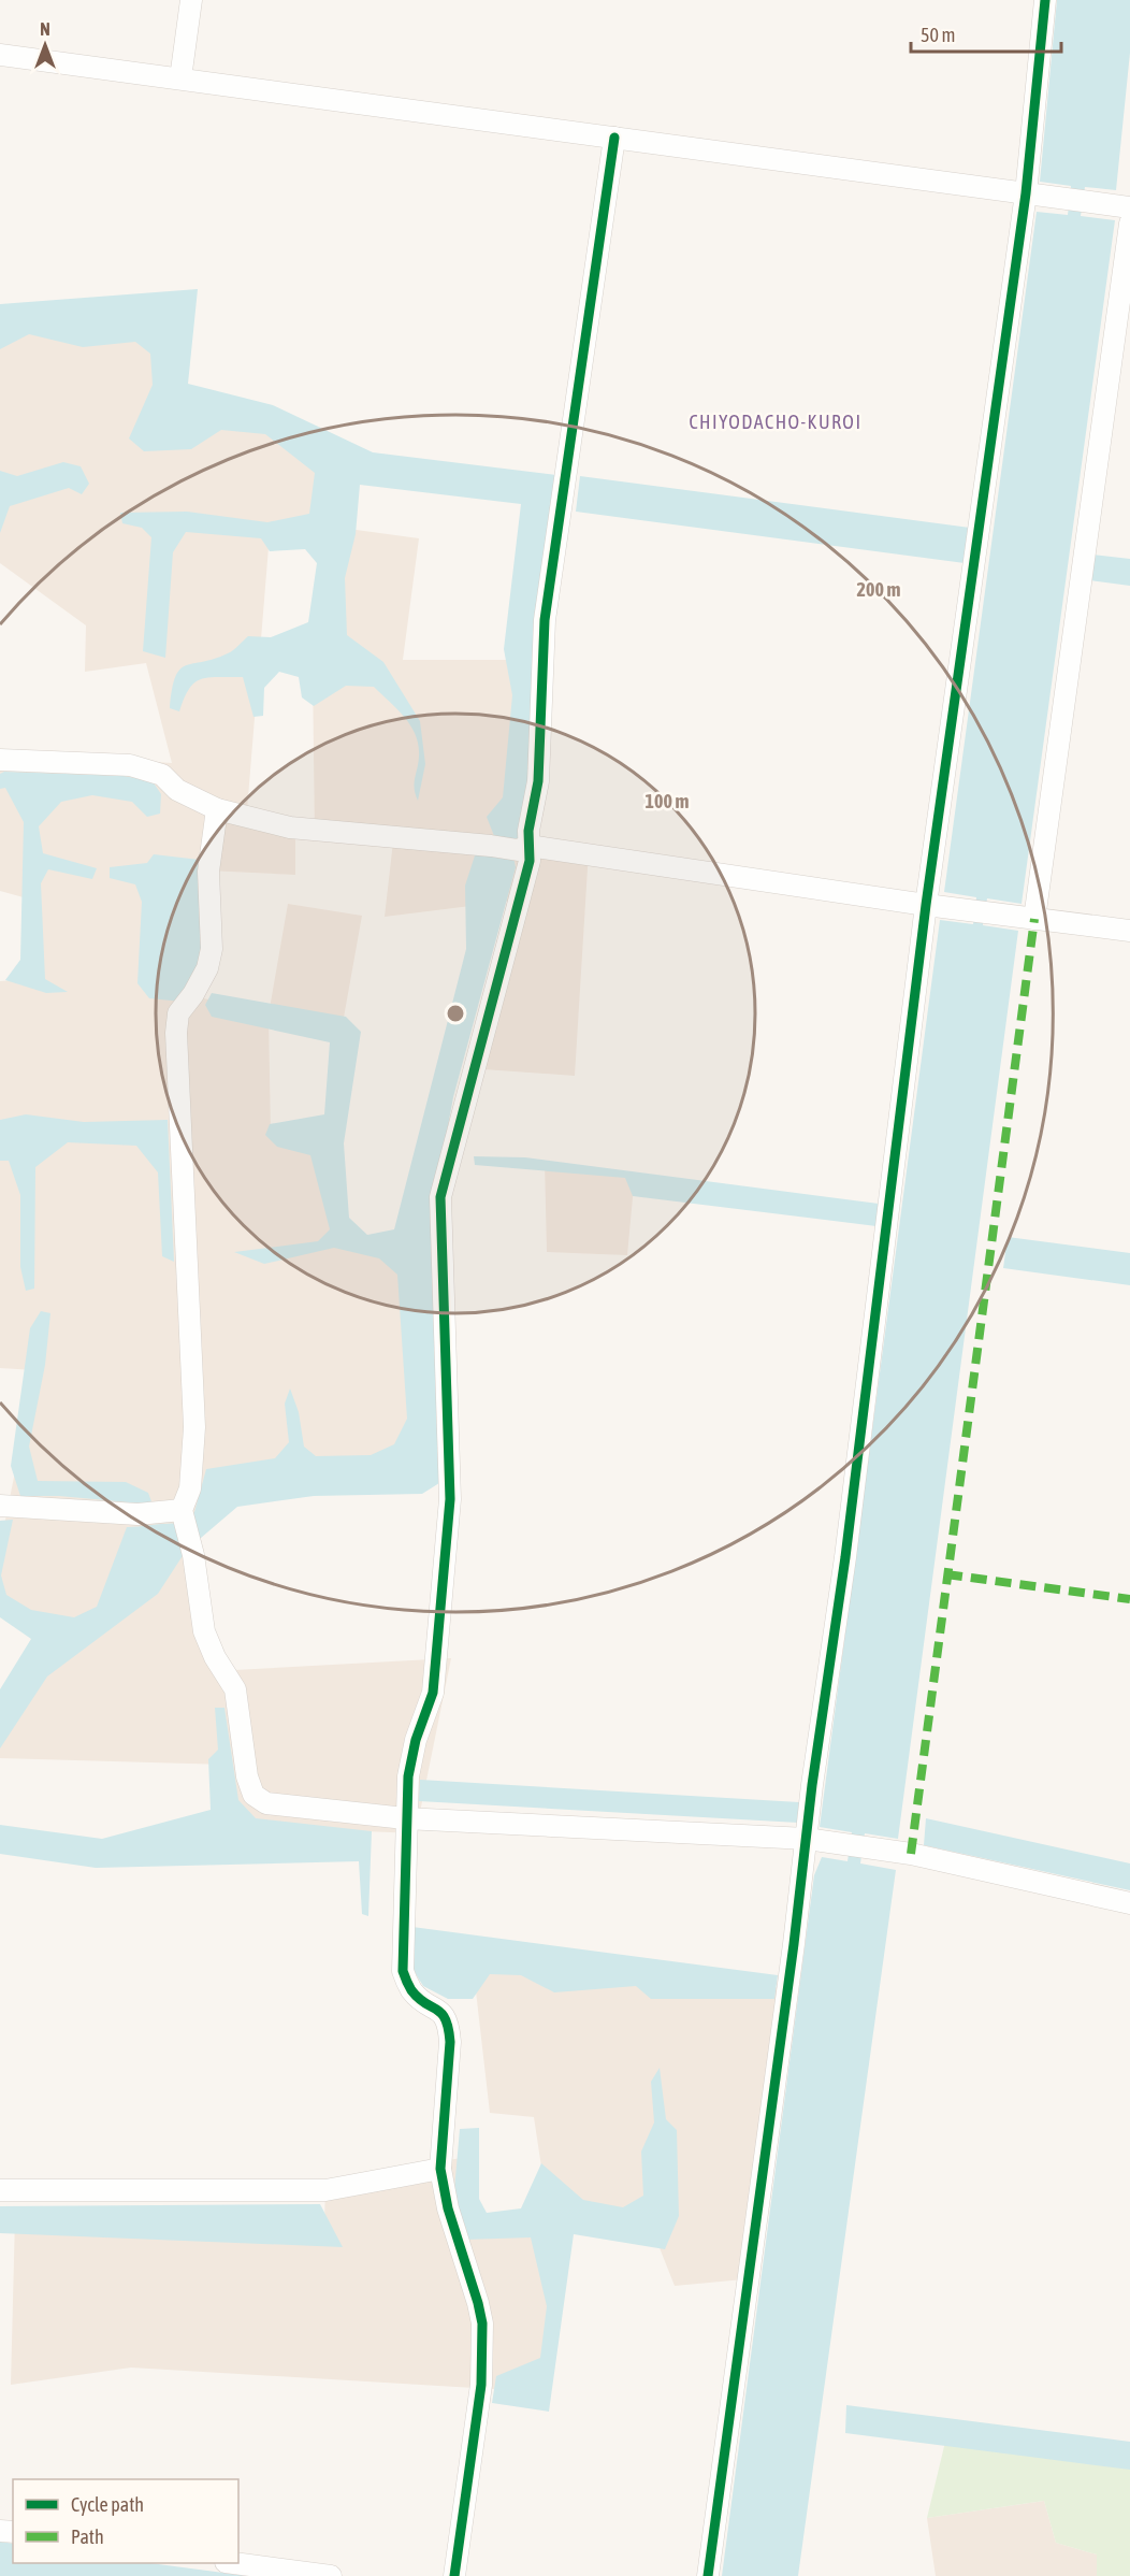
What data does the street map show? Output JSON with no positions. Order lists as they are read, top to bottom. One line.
{"districts":["CHIYODACHO-KUROI"],"legend":["Cycle path","Path"],"scale_bar":"50 m","north":"top","rings":["200 m","100 m"]}
